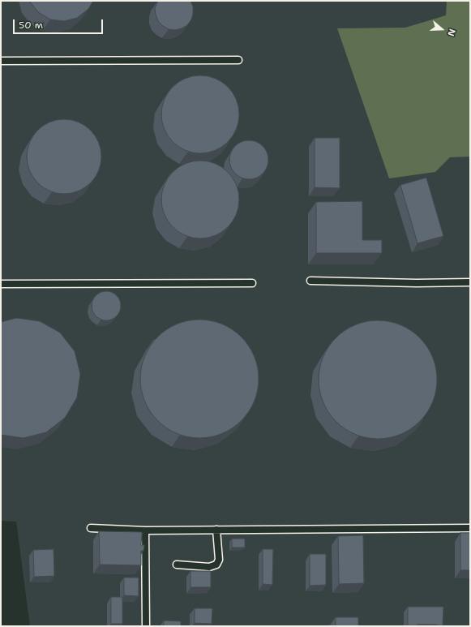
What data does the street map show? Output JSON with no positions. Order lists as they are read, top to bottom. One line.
{"scale_bar":"50 m","north":"right"}
